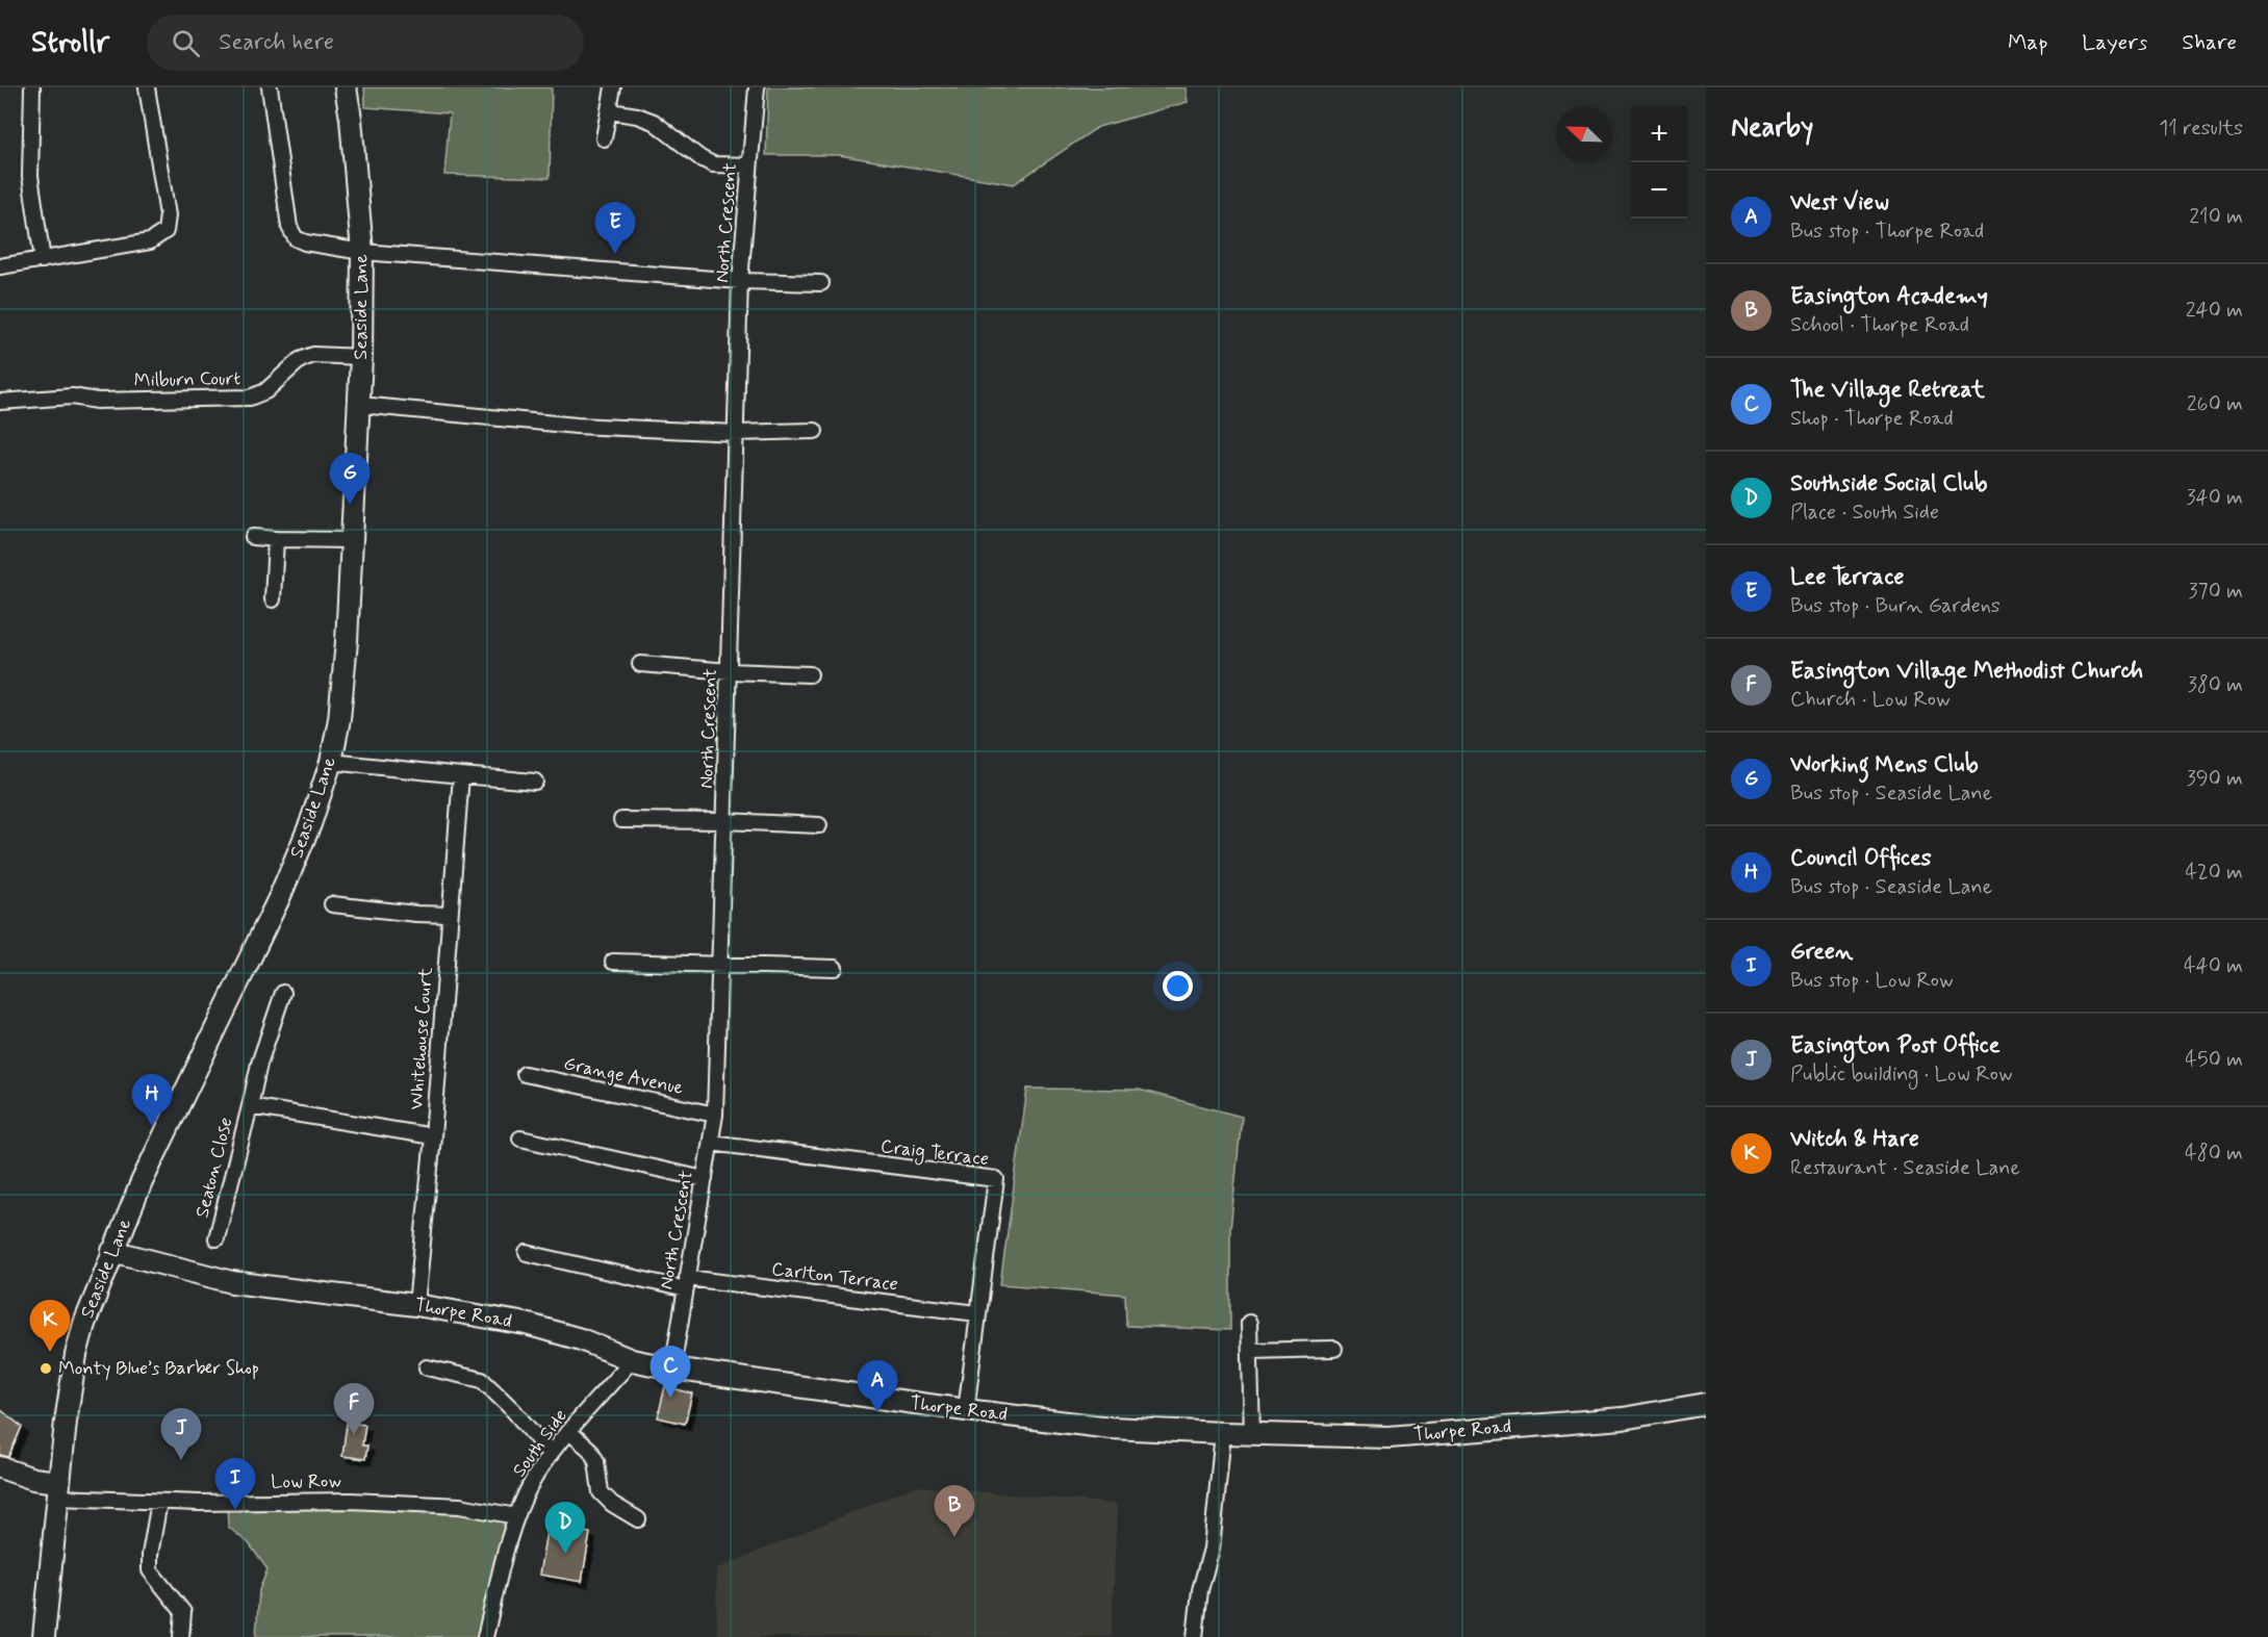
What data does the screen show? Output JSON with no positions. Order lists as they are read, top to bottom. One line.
{"streets":{"main road":["Seaside Lane","Thorpe Road"],"street":["North Crescent","Milburn Court","Whitehouse Court","Grange Avenue","Craig Terrace","Seaton Close","Carlton Terrace","South Side","Low Row"]},"crossings":[["North Crescent","Grange Avenue"],["North Crescent","Craig Terrace"],["North Crescent","Carlton Terrace"],["North Crescent","Thorpe Road"],["Seaside Lane","Milburn Court"],["Seaside Lane","Thorpe Road"],["Seaside Lane","Low Row"],["Whitehouse Court","Thorpe Road"],["Craig Terrace","Carlton Terrace"],["Craig Terrace","Thorpe Road"],["Thorpe Road","South Side"],["South Side","Low Row"]],"places":["Monty Blue’s Barber Shop"],"north":"top left","page":{"header":"Strollr","search":"Search here","nav":["Map","Layers","Share"],"heading":["Nearby","11 results"],"map_buttons":["+","−"],"list":[{"mark":"A","name":"West View","note":"Bus stop · Thorpe Road","value":"210 m"},{"mark":"B","name":"Easington Academy","note":"School · Thorpe Road","value":"240 m"},{"mark":"C","name":"The Village Retreat","note":"Shop · Thorpe Road","value":"260 m"},{"mark":"D","name":"Southside Social Club","note":"Place · South Side","value":"340 m"},{"mark":"E","name":"Lee Terrace","note":"Bus stop · Burn Gardens","value":"370 m"},{"mark":"F","name":"Easington Village Methodist Church","note":"Church · Low Row","value":"380 m"},{"mark":"G","name":"Working Mens Club","note":"Bus stop · Seaside Lane","value":"390 m"},{"mark":"H","name":"Council Offices","note":"Bus stop · Seaside Lane","value":"420 m"},{"mark":"I","name":"Green","note":"Bus stop · Low Row","value":"440 m"},{"mark":"J","name":"Easington Post Office","note":"Public building · Low Row","value":"450 m"},{"mark":"K","name":"Witch & Hare","note":"Restaurant · Seaside Lane","value":"480 m"}],"pins":["E","G","H","K","C","A","F","J","I","B","D"]}}
